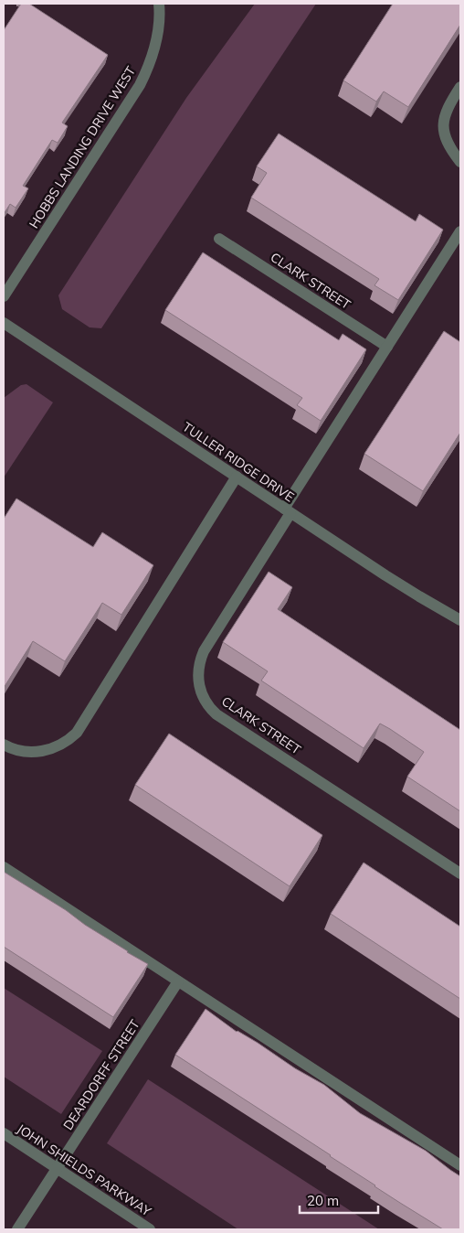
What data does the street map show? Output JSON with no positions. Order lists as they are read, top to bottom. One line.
{"streets":{"street":["HOBBS LANDING DRIVE WEST","CLARK STREET","TULLER RIDGE DRIVE","DEARDORFF STREET","JOHN SHIELDS PARKWAY"]},"crossings":[["CLARK STREET","TULLER RIDGE DRIVE"],["DEARDORFF STREET","JOHN SHIELDS PARKWAY"]],"scale_bar":"20 m"}
